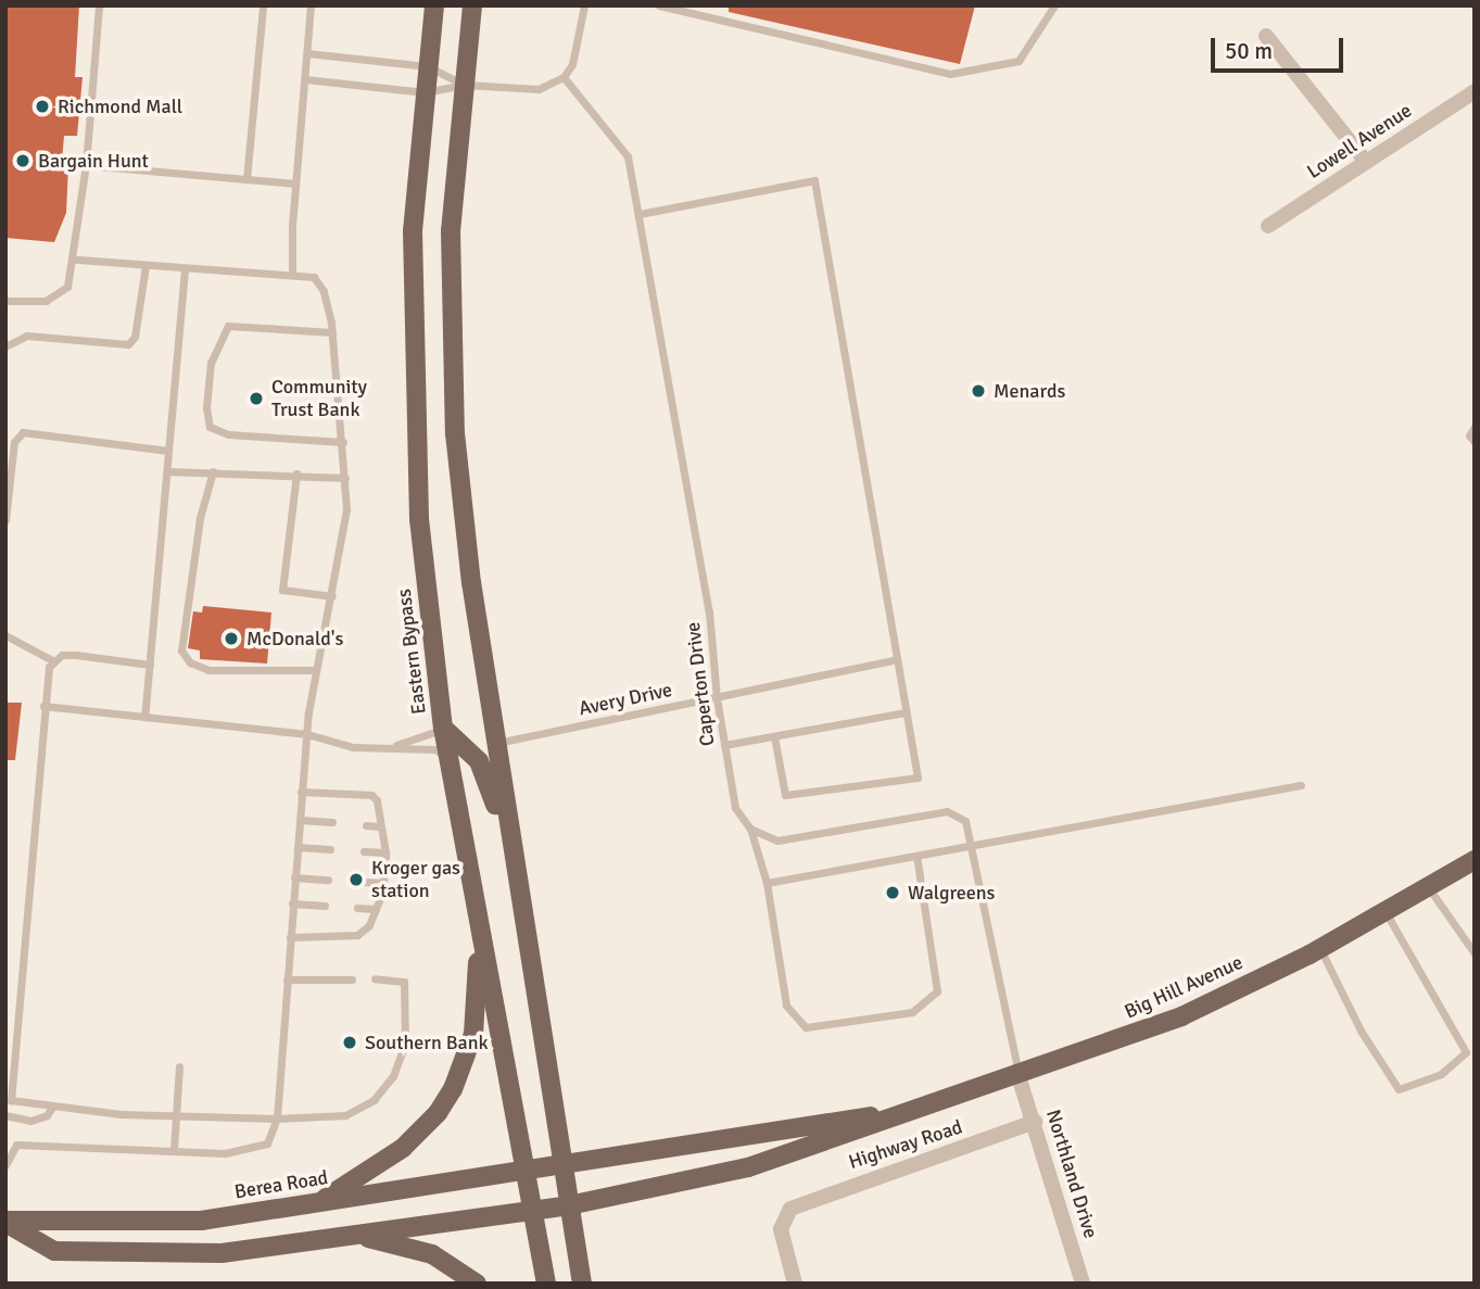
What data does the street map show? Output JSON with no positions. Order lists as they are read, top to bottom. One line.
{"streets":{"main road":["Eastern Bypass","Big Hill Avenue","Berea Road"],"street":["Lowell Avenue","Highway Road","Northland Drive"],"lane":["Caperton Drive","Avery Drive"]},"crossings":[["Eastern Bypass","Big Hill Avenue"],["Eastern Bypass","Berea Road"],["Caperton Drive","Avery Drive"],["Big Hill Avenue","Northland Drive"],["Big Hill Avenue","Berea Road"],["Highway Road","Northland Drive"]],"places":["Richmond Mall","Bargain Hunt","Menards","Community Trust Bank","McDonald's","Kroger gas station","Walgreens","Southern Bank"],"scale_bar":"50 m"}
